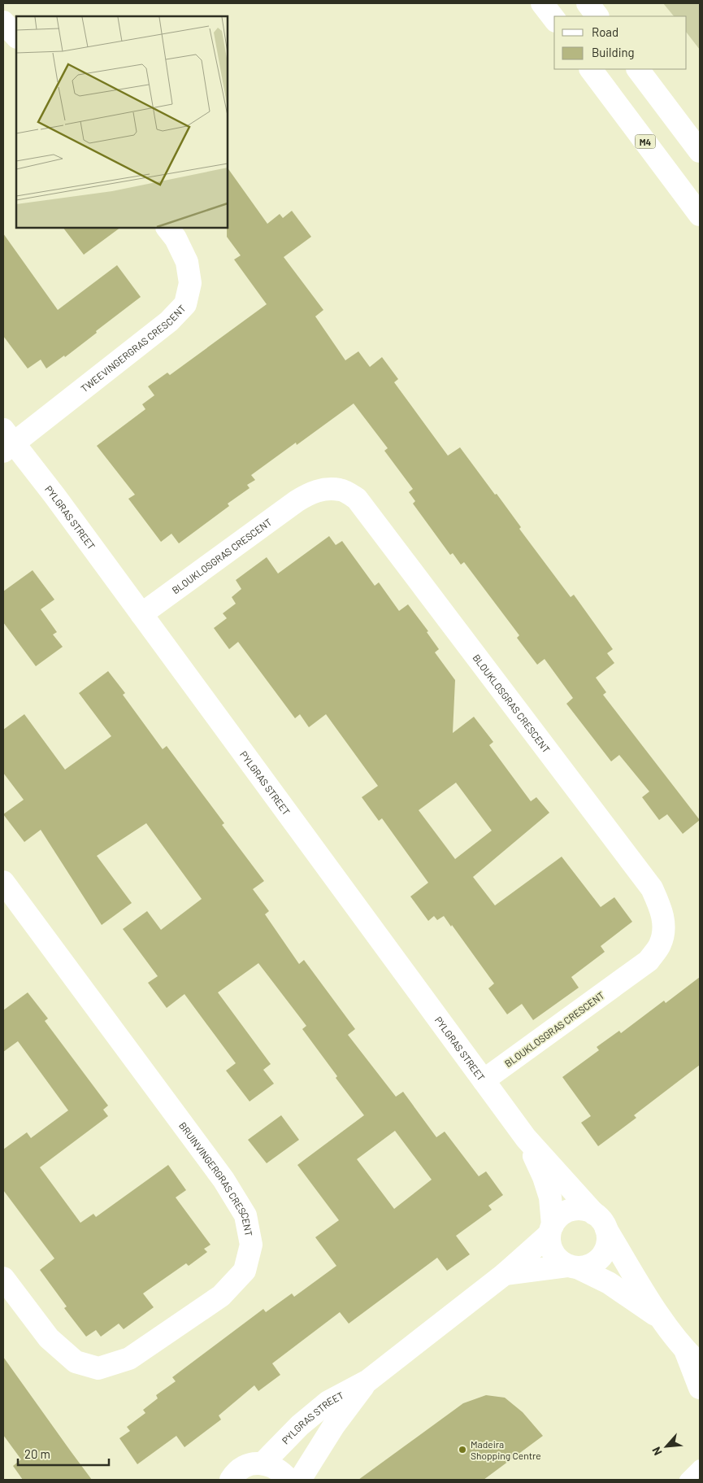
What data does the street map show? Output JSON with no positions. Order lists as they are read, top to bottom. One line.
{"streets":{"main road":["M4","TWEEVINGERGRAS CRESCENT","PYLGRAS STREET","BLOUKLOSGRAS CRESCENT","BRUINVINGERGRAS CRESCENT"]},"crossings":[["TWEEVINGERGRAS CRESCENT","PYLGRAS STREET"],["PYLGRAS STREET","BLOUKLOSGRAS CRESCENT"]],"places":["Madeira Shopping Centre"],"legend":["Road","Building"],"scale_bar":"20 m","north":"bottom left"}
